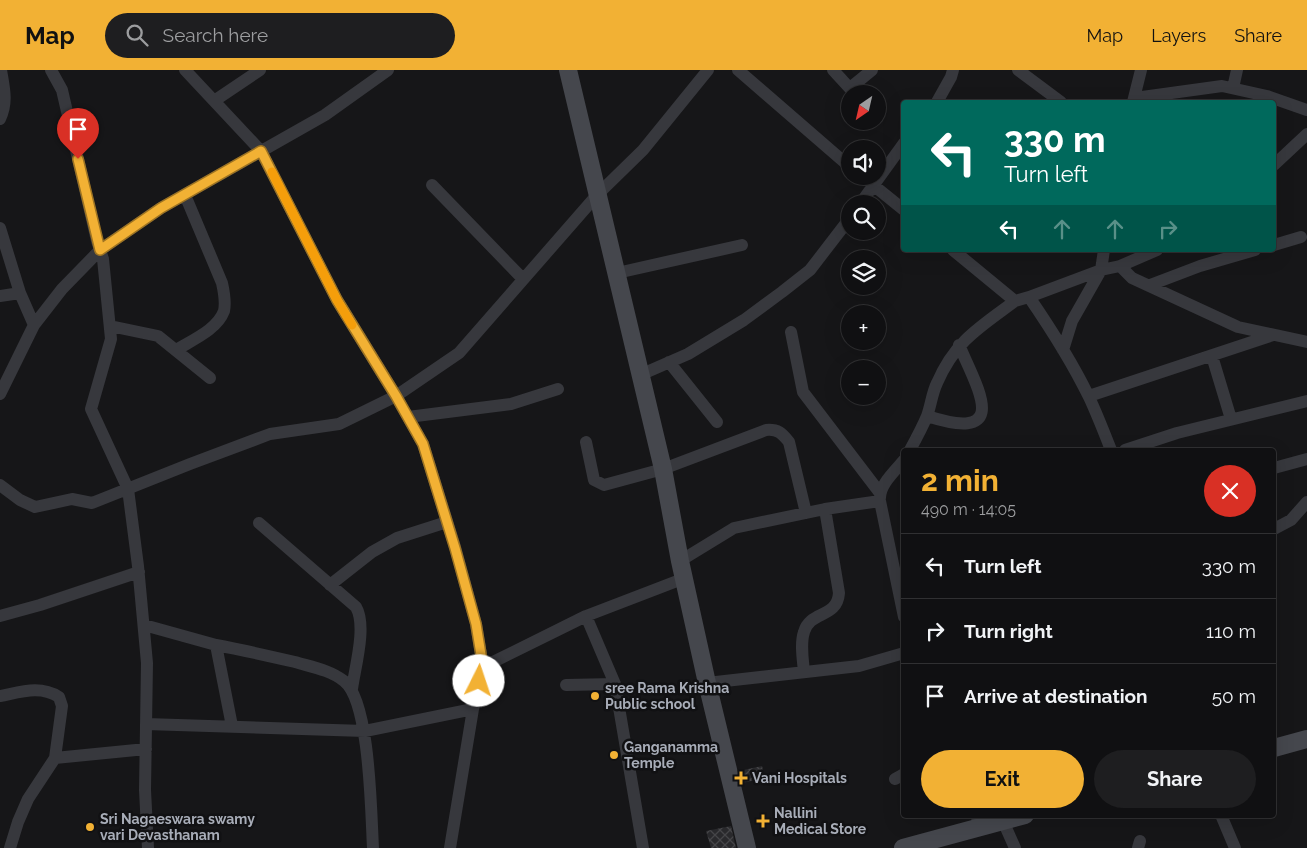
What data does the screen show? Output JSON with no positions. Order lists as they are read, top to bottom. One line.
{"places":{"other":["sree Rama Krishna Public school","Ganganamma Temple","Sri Nagaeswara swamy vari Devasthanam"],"health":["Vani Hospitals","Nallini Medical Store"]},"north":"bottom left","page":{"header":"Map","search":"Search here","nav":["Map","Layers","Share"],"map_buttons":["+","−"],"turn":["330 m","Turn left"],"heading":["2 min","490 m · 14:05"],"list":[{"name":"Turn left","value":"330 m"},{"name":"Turn right","value":"110 m"},{"name":"Arrive at destination","value":"50 m"}],"buttons":["Exit","Share"]}}
